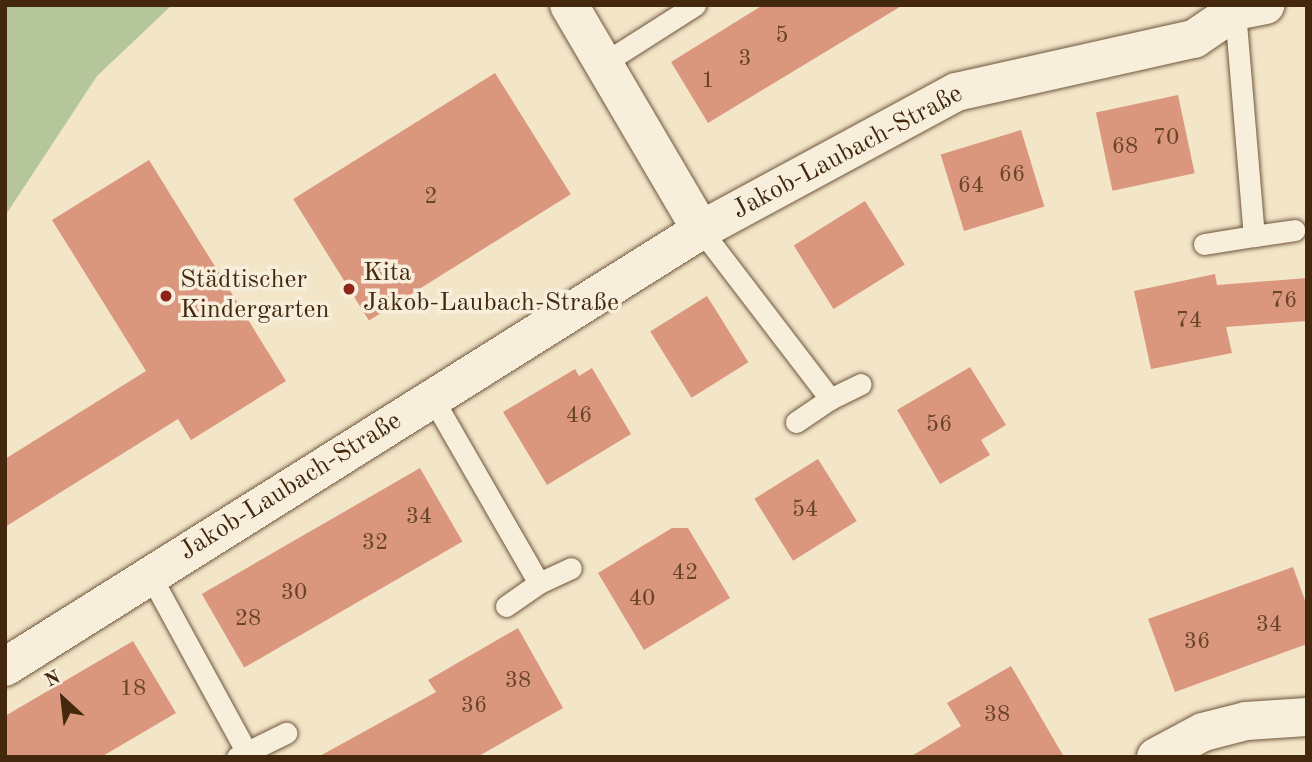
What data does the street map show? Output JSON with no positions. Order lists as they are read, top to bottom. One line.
{"streets":{"street":["Jakob-Laubach-Straße"]},"places":["Kita Jakob-Laubach-Straße","Städtischer Kindergarten"],"house_numbers":["5","3","1","70","68","66","64","2","76","74","46","56","54","34","32","42","30","40","28","34","36","38","18","36","38"],"north":"top left"}
